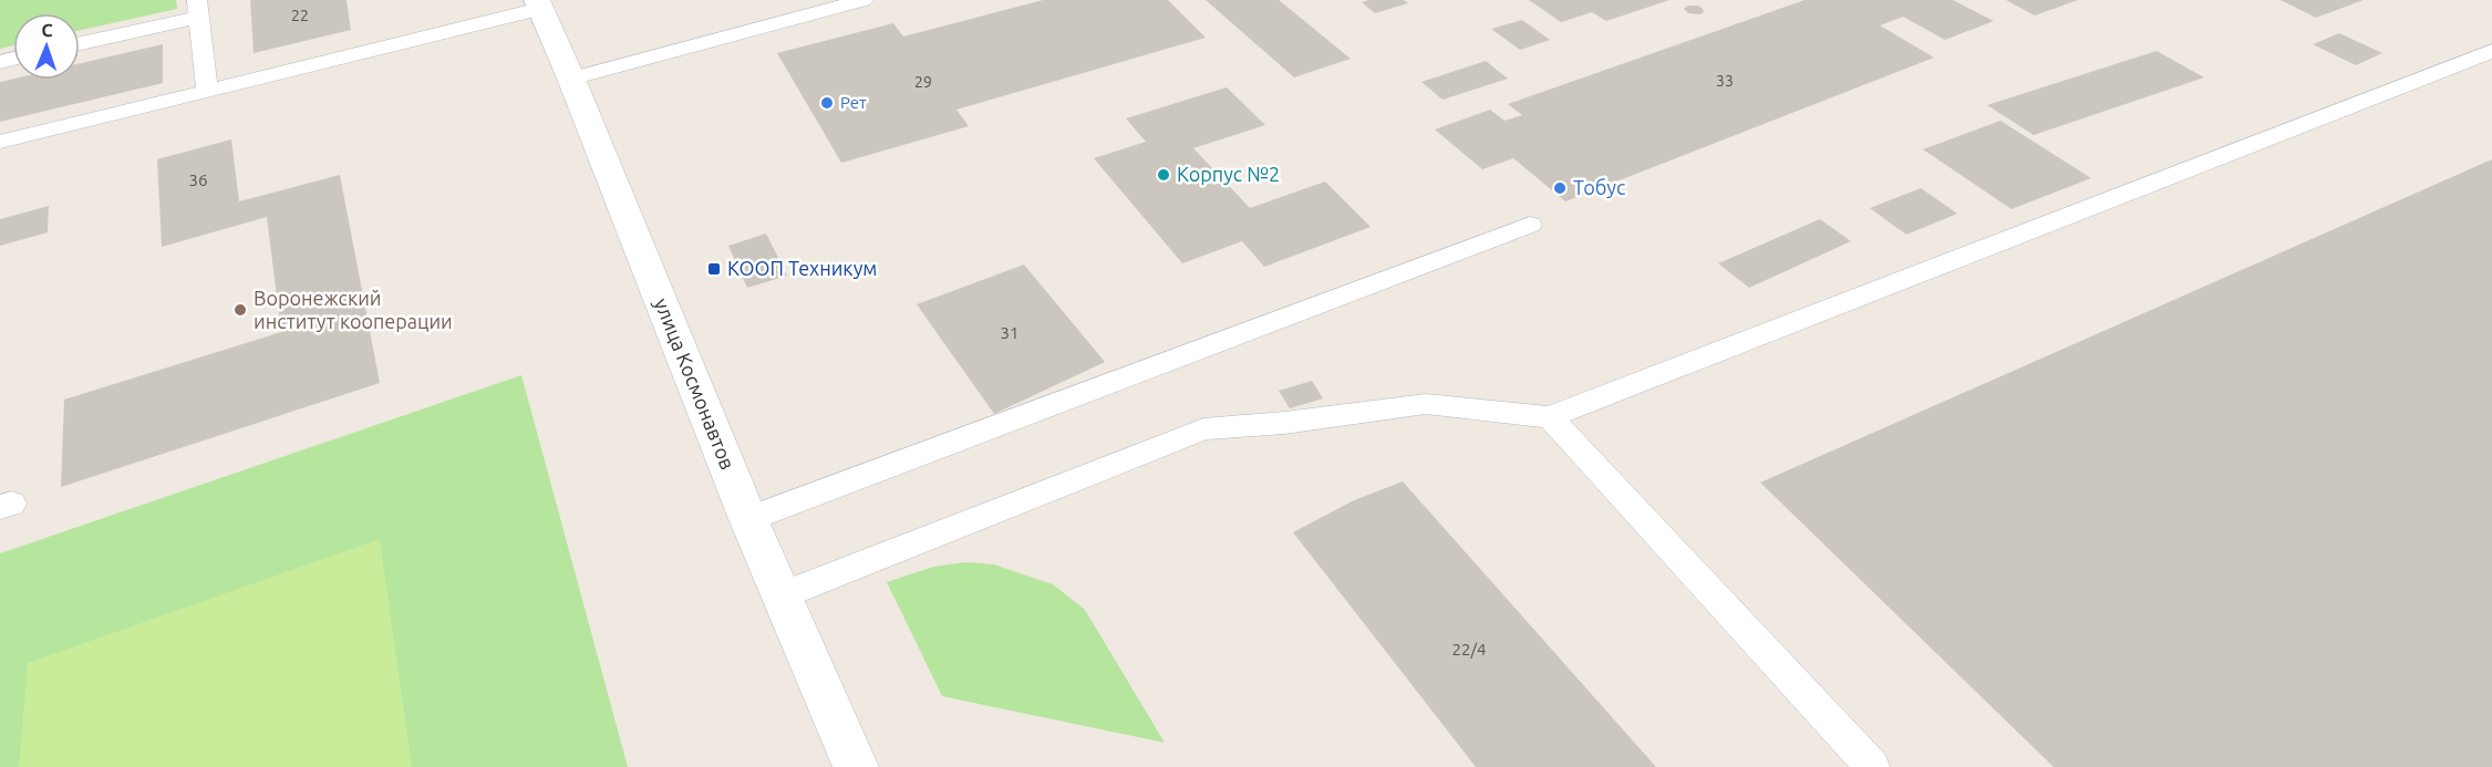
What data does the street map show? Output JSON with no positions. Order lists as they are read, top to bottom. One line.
{"streets":{"main road":["улица Космонавтов"]},"places":{"other":["Рет","Корпус №2","Тобус","Воронежский институт кооперации"],"transit":["КООП Техникум"]},"house_numbers":["22","33","29","36","31","22/4"],"north":"top"}
